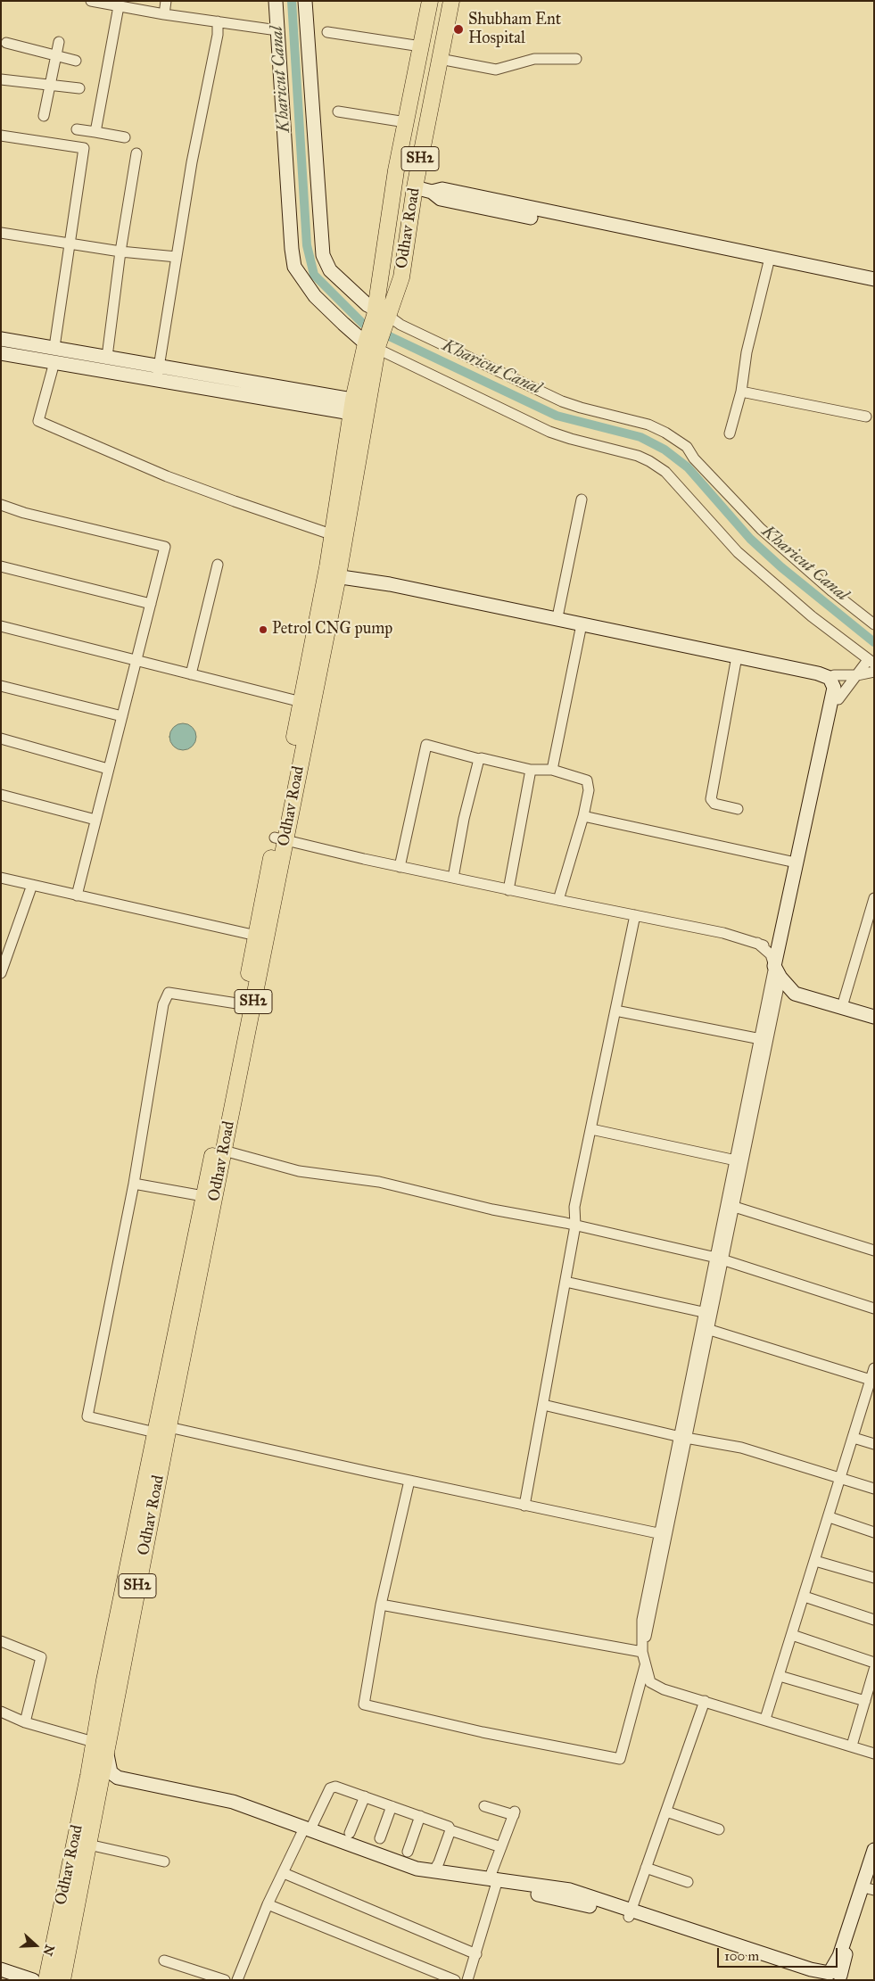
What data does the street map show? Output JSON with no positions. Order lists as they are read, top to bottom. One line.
{"streets":{"main road":["SH2","Odhav Road"]},"crossings":[["SH2","Odhav Road"]],"water":["Kharicut Canal"],"places":["Shubham Ent Hospital","Petrol CNG pump"],"scale_bar":"100 m","north":"right"}
